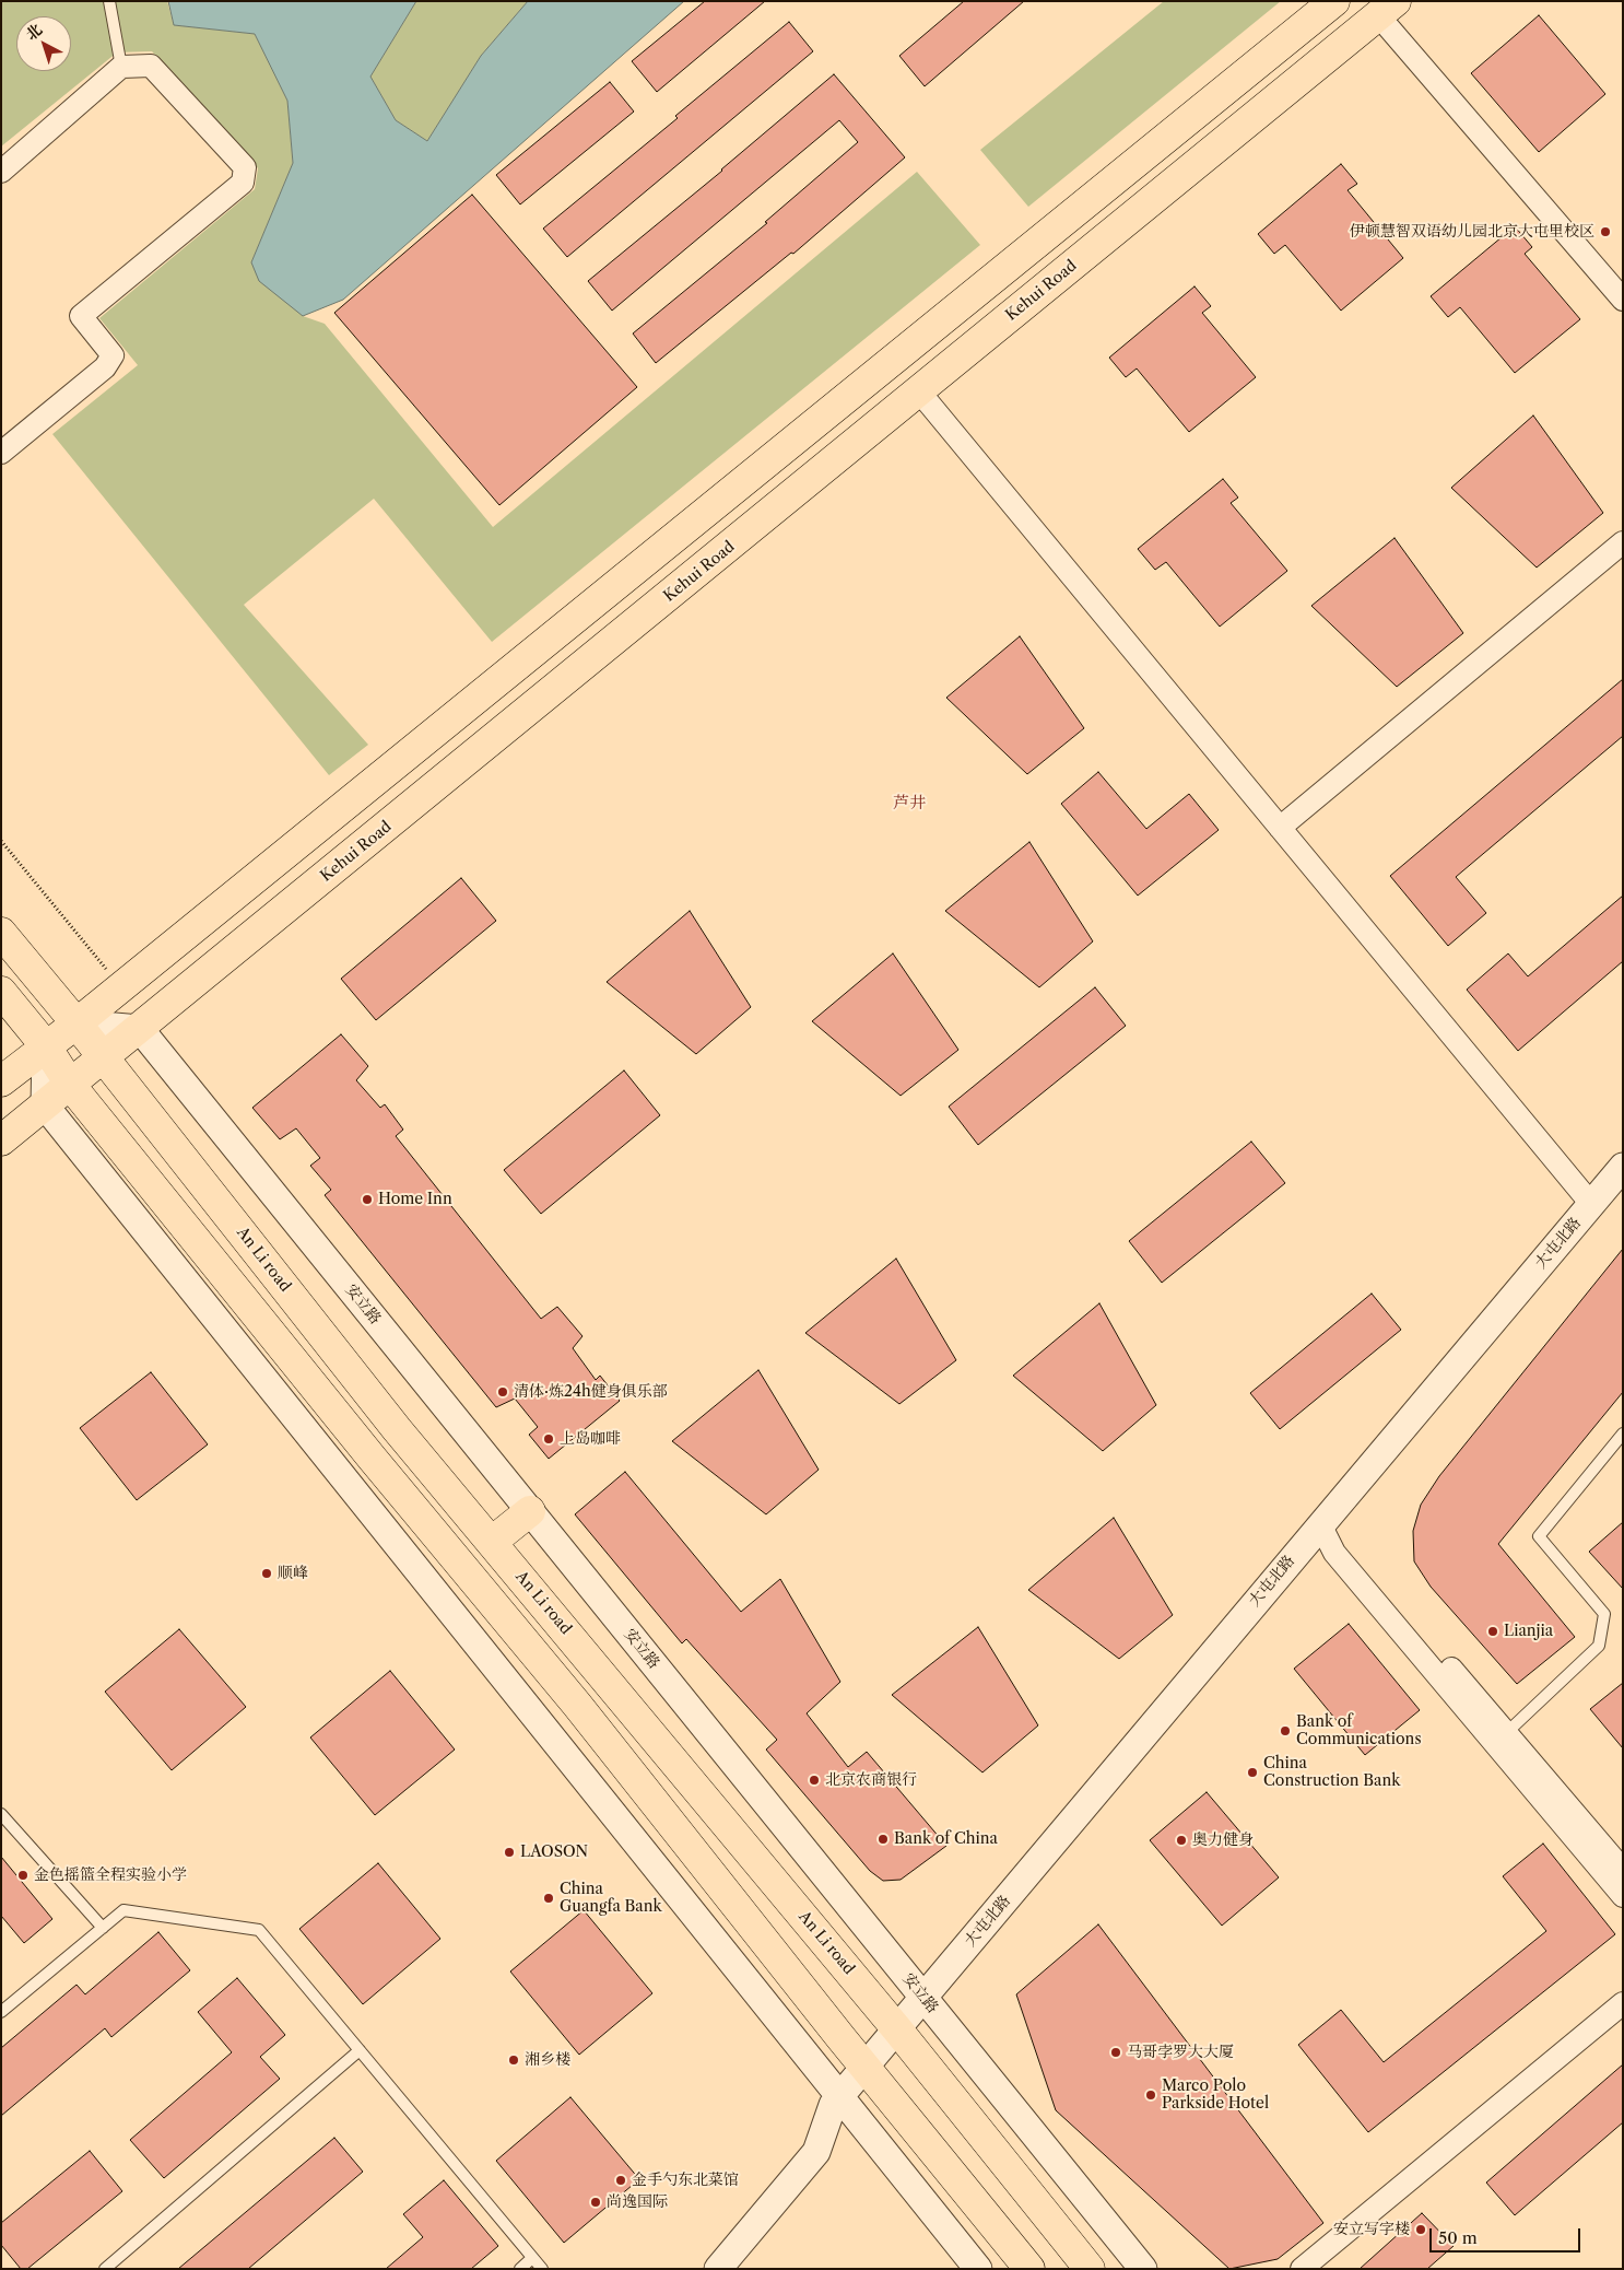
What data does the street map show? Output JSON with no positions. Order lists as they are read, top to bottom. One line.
{"streets":{"main road":["Kehui Road","An Li road"],"street":["大屯北路","安立路"]},"crossings":[["Kehui Road","An Li road"],["Kehui Road","安立路"],["大屯北路","An Li road"],["大屯北路","安立路"]],"districts":["芦井"],"places":["伊顿慧智双语幼儿园北京大屯里校区","Home Inn","清体·炼24h健身俱乐部","上岛咖啡","顺峰","Lianjia","Bank of Communications","China Construction Bank","北京农商银行","Bank of China","奥力健身","LAOSON","金色摇篮全程实验小学","China Guangfa Bank","马哥孛罗大大厦","湘乡楼","Marco Polo Parkside Hotel","金手勺东北菜馆","尚逸国际","安立写字楼"],"scale_bar":"50 m","north":"top left"}
